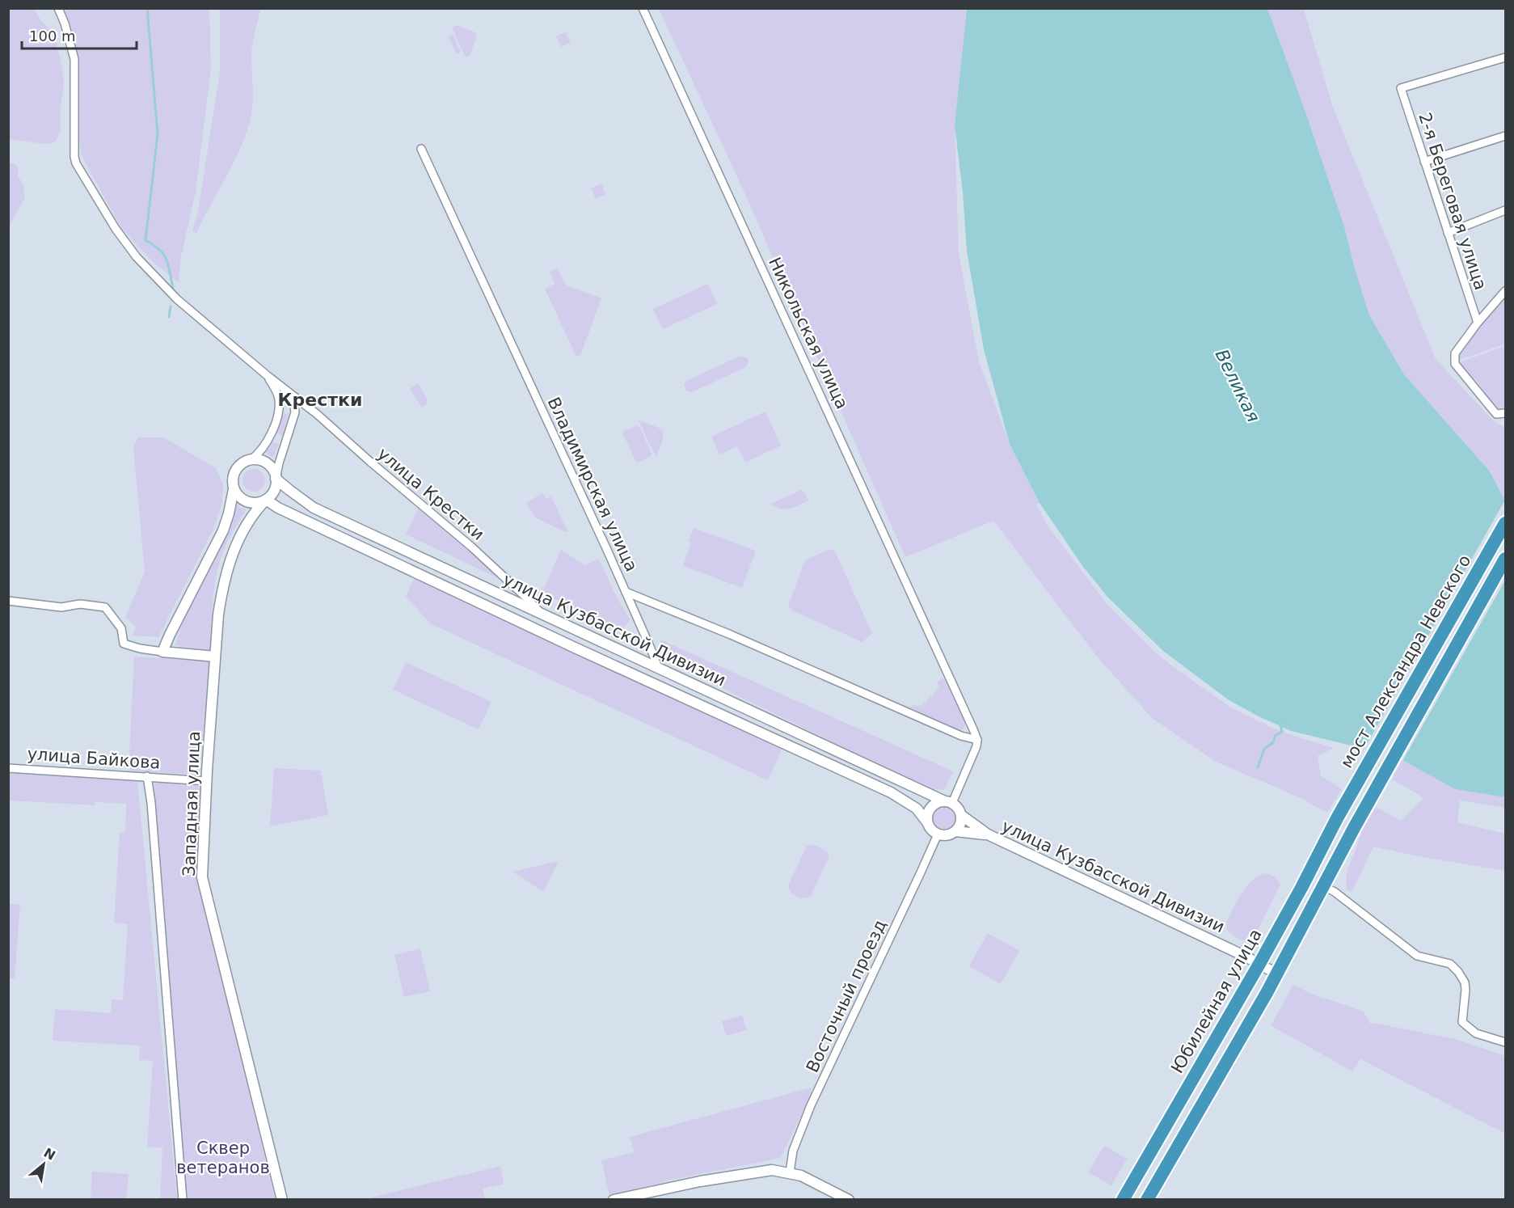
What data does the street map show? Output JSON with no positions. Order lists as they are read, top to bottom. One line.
{"streets":{"highway":["мост Александра Невского","Юбилейная улица"],"street":["2-я Береговая улица","Никольская улица","Владимирская улица","улица Крестки","улица Кузбасской Дивизии","улица Байкова","Западная улица","Восточный проезд"]},"crossings":[["Никольская улица","Владимирская улица"],["улица Крестки","улица Кузбасской Дивизии"],["улица Кузбасской Дивизии","Западная улица"],["улица Кузбасской Дивизии","Восточный проезд"],["улица Кузбасской Дивизии","Юбилейная улица"],["мост Александра Невского","Юбилейная улица"],["улица Байкова","Западная улица"]],"districts":["Крестки"],"water":["Великая"],"parks":["Сквер ветеранов"],"scale_bar":"100 m","north":"top right"}
